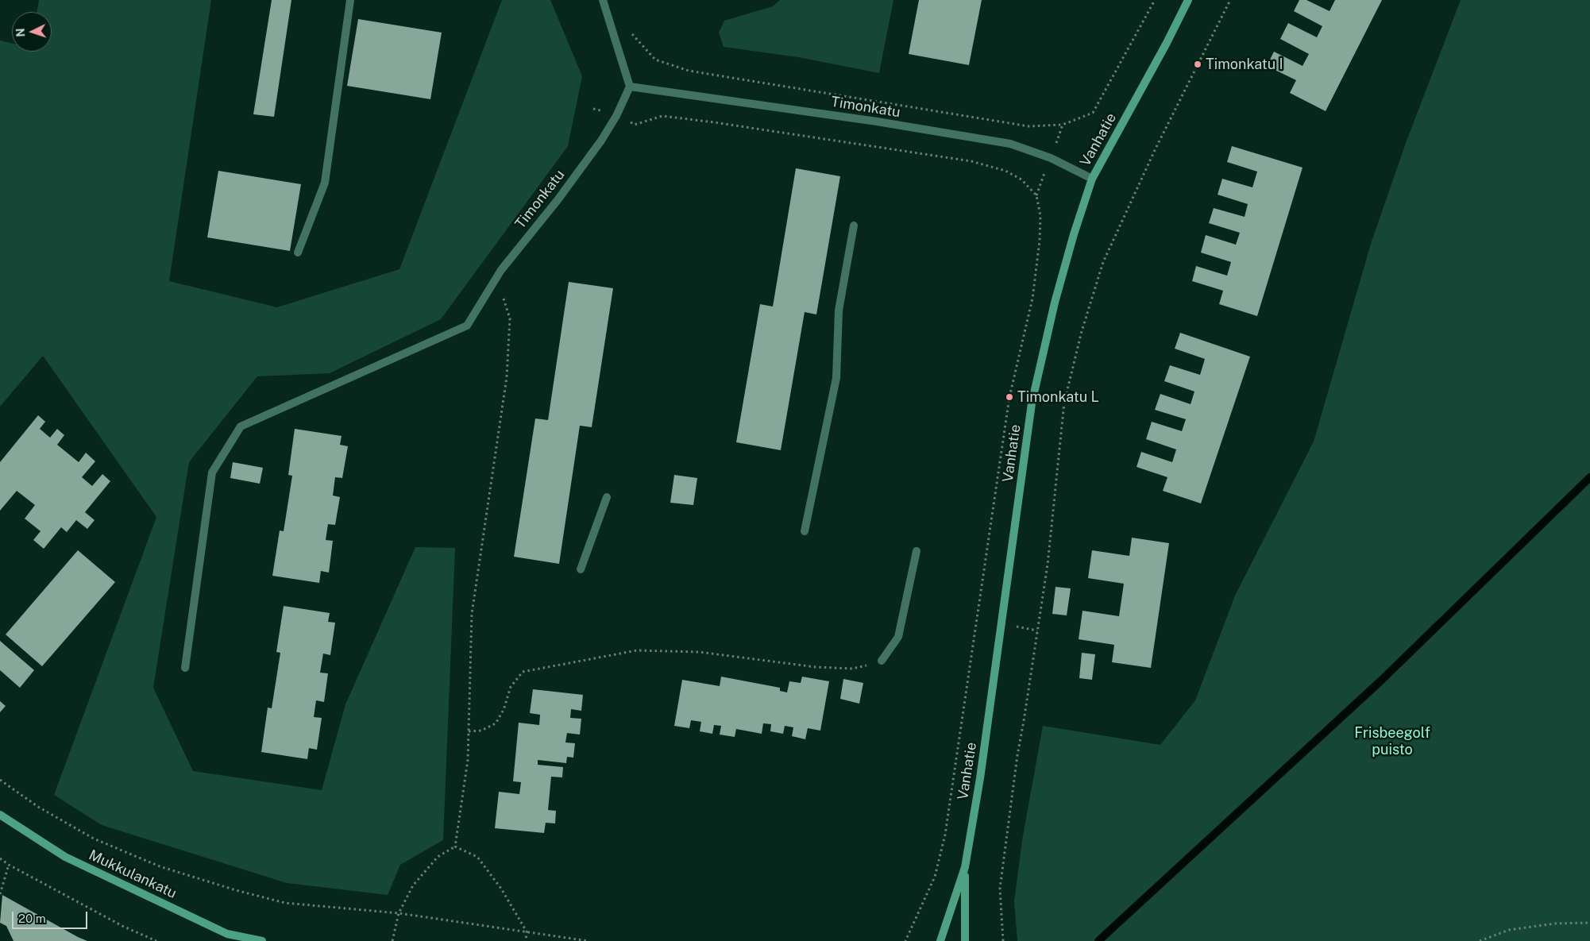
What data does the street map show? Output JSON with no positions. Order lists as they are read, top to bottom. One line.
{"streets":{"street":["Timonkatu","Vanhatie","Mukkulankatu"]},"crossings":[["Timonkatu","Vanhatie"]],"parks":["Frisbeegolf puisto"],"places":["Timonkatu I","Timonkatu L"],"scale_bar":"20 m","north":"left"}
